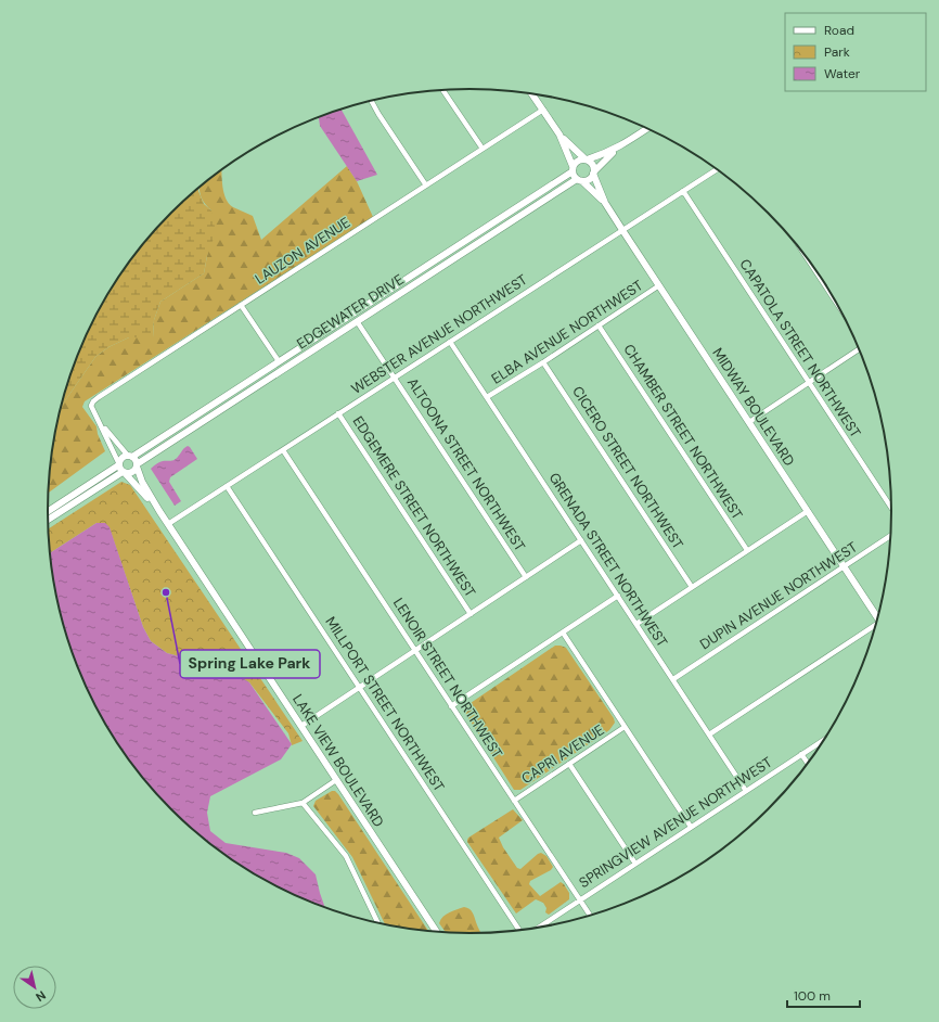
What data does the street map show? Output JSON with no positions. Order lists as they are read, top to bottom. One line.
{"streets":{"street":["LAUZON AVENUE","EDGEWATER DRIVE","ELBA AVENUE NORTHWEST","WEBSTER AVENUE NORTHWEST","CAPATOLA STREET NORTHWEST","MIDWAY BOULEVARD","CHAMBER STREET NORTHWEST","ALTOONA STREET NORTHWEST","CICERO STREET NORTHWEST","EDGEMERE STREET NORTHWEST","GRENADA STREET NORTHWEST","DUPIN AVENUE NORTHWEST","LENOIR STREET NORTHWEST","MILLPORT STREET NORTHWEST","CAPRI AVENUE","LAKE VIEW BOULEVARD","SPRINGVIEW AVENUE NORTHWEST"]},"crossings":[["LAUZON AVENUE","EDGEWATER DRIVE"],["LAUZON AVENUE","LAKE VIEW BOULEVARD"],["EDGEWATER DRIVE","MIDWAY BOULEVARD"],["EDGEWATER DRIVE","ALTOONA STREET NORTHWEST"],["EDGEWATER DRIVE","LAKE VIEW BOULEVARD"],["ELBA AVENUE NORTHWEST","MIDWAY BOULEVARD"],["ELBA AVENUE NORTHWEST","CHAMBER STREET NORTHWEST"],["ELBA AVENUE NORTHWEST","CICERO STREET NORTHWEST"],["ELBA AVENUE NORTHWEST","GRENADA STREET NORTHWEST"],["WEBSTER AVENUE NORTHWEST","CAPATOLA STREET NORTHWEST"],["WEBSTER AVENUE NORTHWEST","MIDWAY BOULEVARD"],["WEBSTER AVENUE NORTHWEST","ALTOONA STREET NORTHWEST"],["WEBSTER AVENUE NORTHWEST","EDGEMERE STREET NORTHWEST"],["WEBSTER AVENUE NORTHWEST","GRENADA STREET NORTHWEST"],["WEBSTER AVENUE NORTHWEST","LENOIR STREET NORTHWEST"],["WEBSTER AVENUE NORTHWEST","MILLPORT STREET NORTHWEST"],["WEBSTER AVENUE NORTHWEST","LAKE VIEW BOULEVARD"],["MIDWAY BOULEVARD","DUPIN AVENUE NORTHWEST"],["GRENADA STREET NORTHWEST","DUPIN AVENUE NORTHWEST"],["GRENADA STREET NORTHWEST","SPRINGVIEW AVENUE NORTHWEST"],["LENOIR STREET NORTHWEST","CAPRI AVENUE"],["LENOIR STREET NORTHWEST","SPRINGVIEW AVENUE NORTHWEST"]],"places":["Spring Lake Park"],"legend":["Road","Park","Water"],"scale_bar":"100 m","north":"bottom right"}
